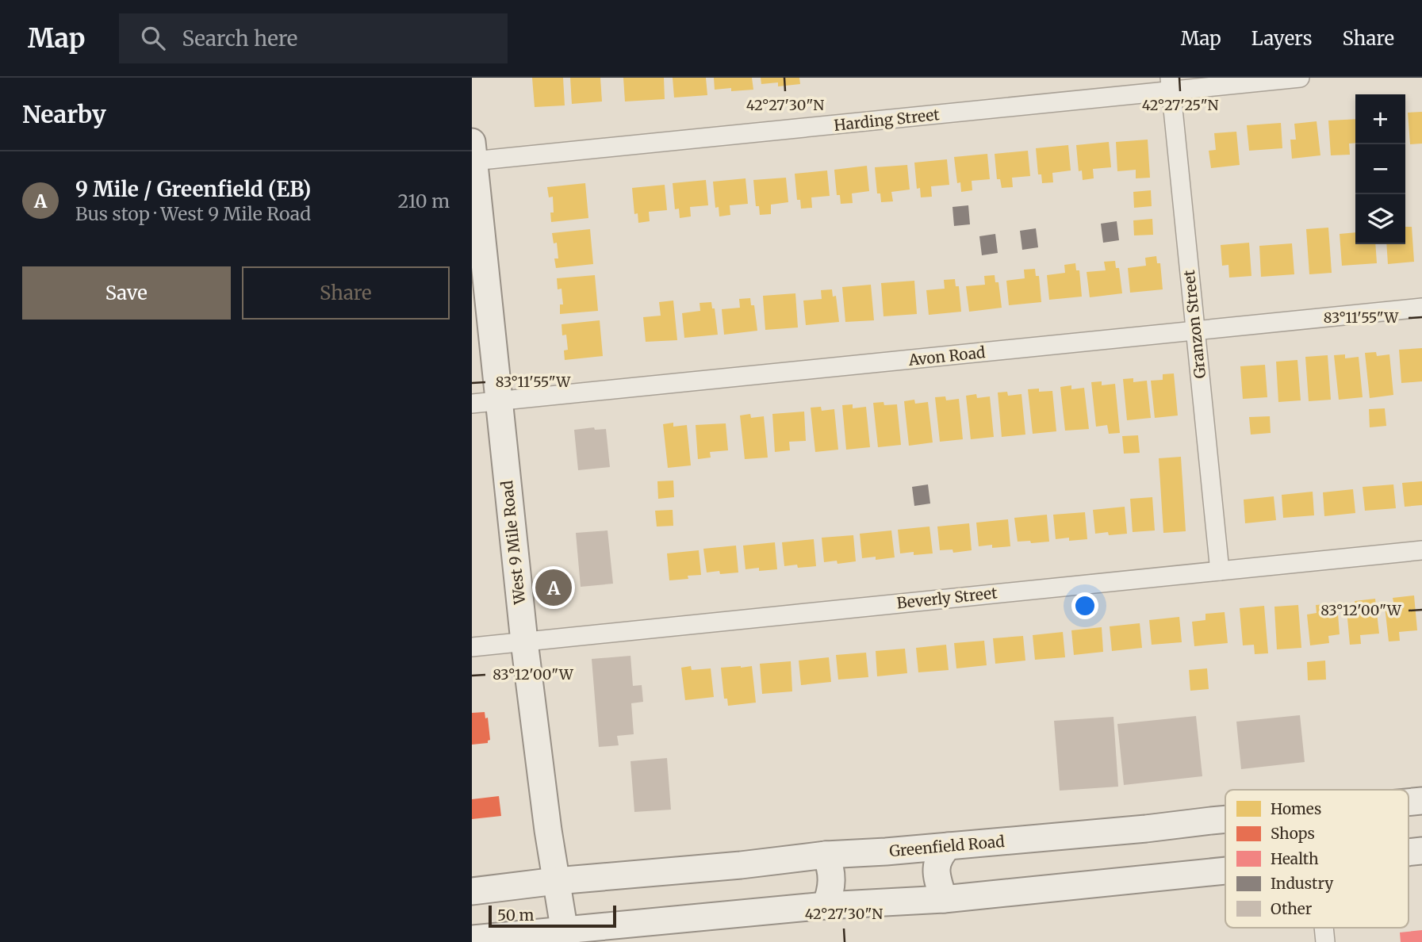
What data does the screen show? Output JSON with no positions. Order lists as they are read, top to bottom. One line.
{"streets":{"main road":["West 9 Mile Road","Greenfield Road"],"street":["Harding Street","Granzon Street","Avon Road","Beverly Street"]},"crossings":[["Harding Street","Granzon Street"],["Harding Street","West 9 Mile Road"],["Granzon Street","Avon Road"],["Granzon Street","Beverly Street"],["Avon Road","West 9 Mile Road"],["West 9 Mile Road","Beverly Street"],["West 9 Mile Road","Greenfield Road"]],"legend":["Homes","Shops","Health","Industry","Other"],"scale_bar":"50 m","page":{"header":"Map","search":"Search here","nav":["Map","Layers","Share"],"heading":"Nearby","map_buttons":["+","−"],"list":[{"mark":"A","name":"9 Mile / Greenfield (EB)","note":"Bus stop · West 9 Mile Road","value":"210 m"}],"buttons":["Save","Share"],"pins":"A","scale":"50 m"},"coordinates":["42°27'30\"N","42°27'25\"N","83°11'55\"W","83°12'00\"W"]}
